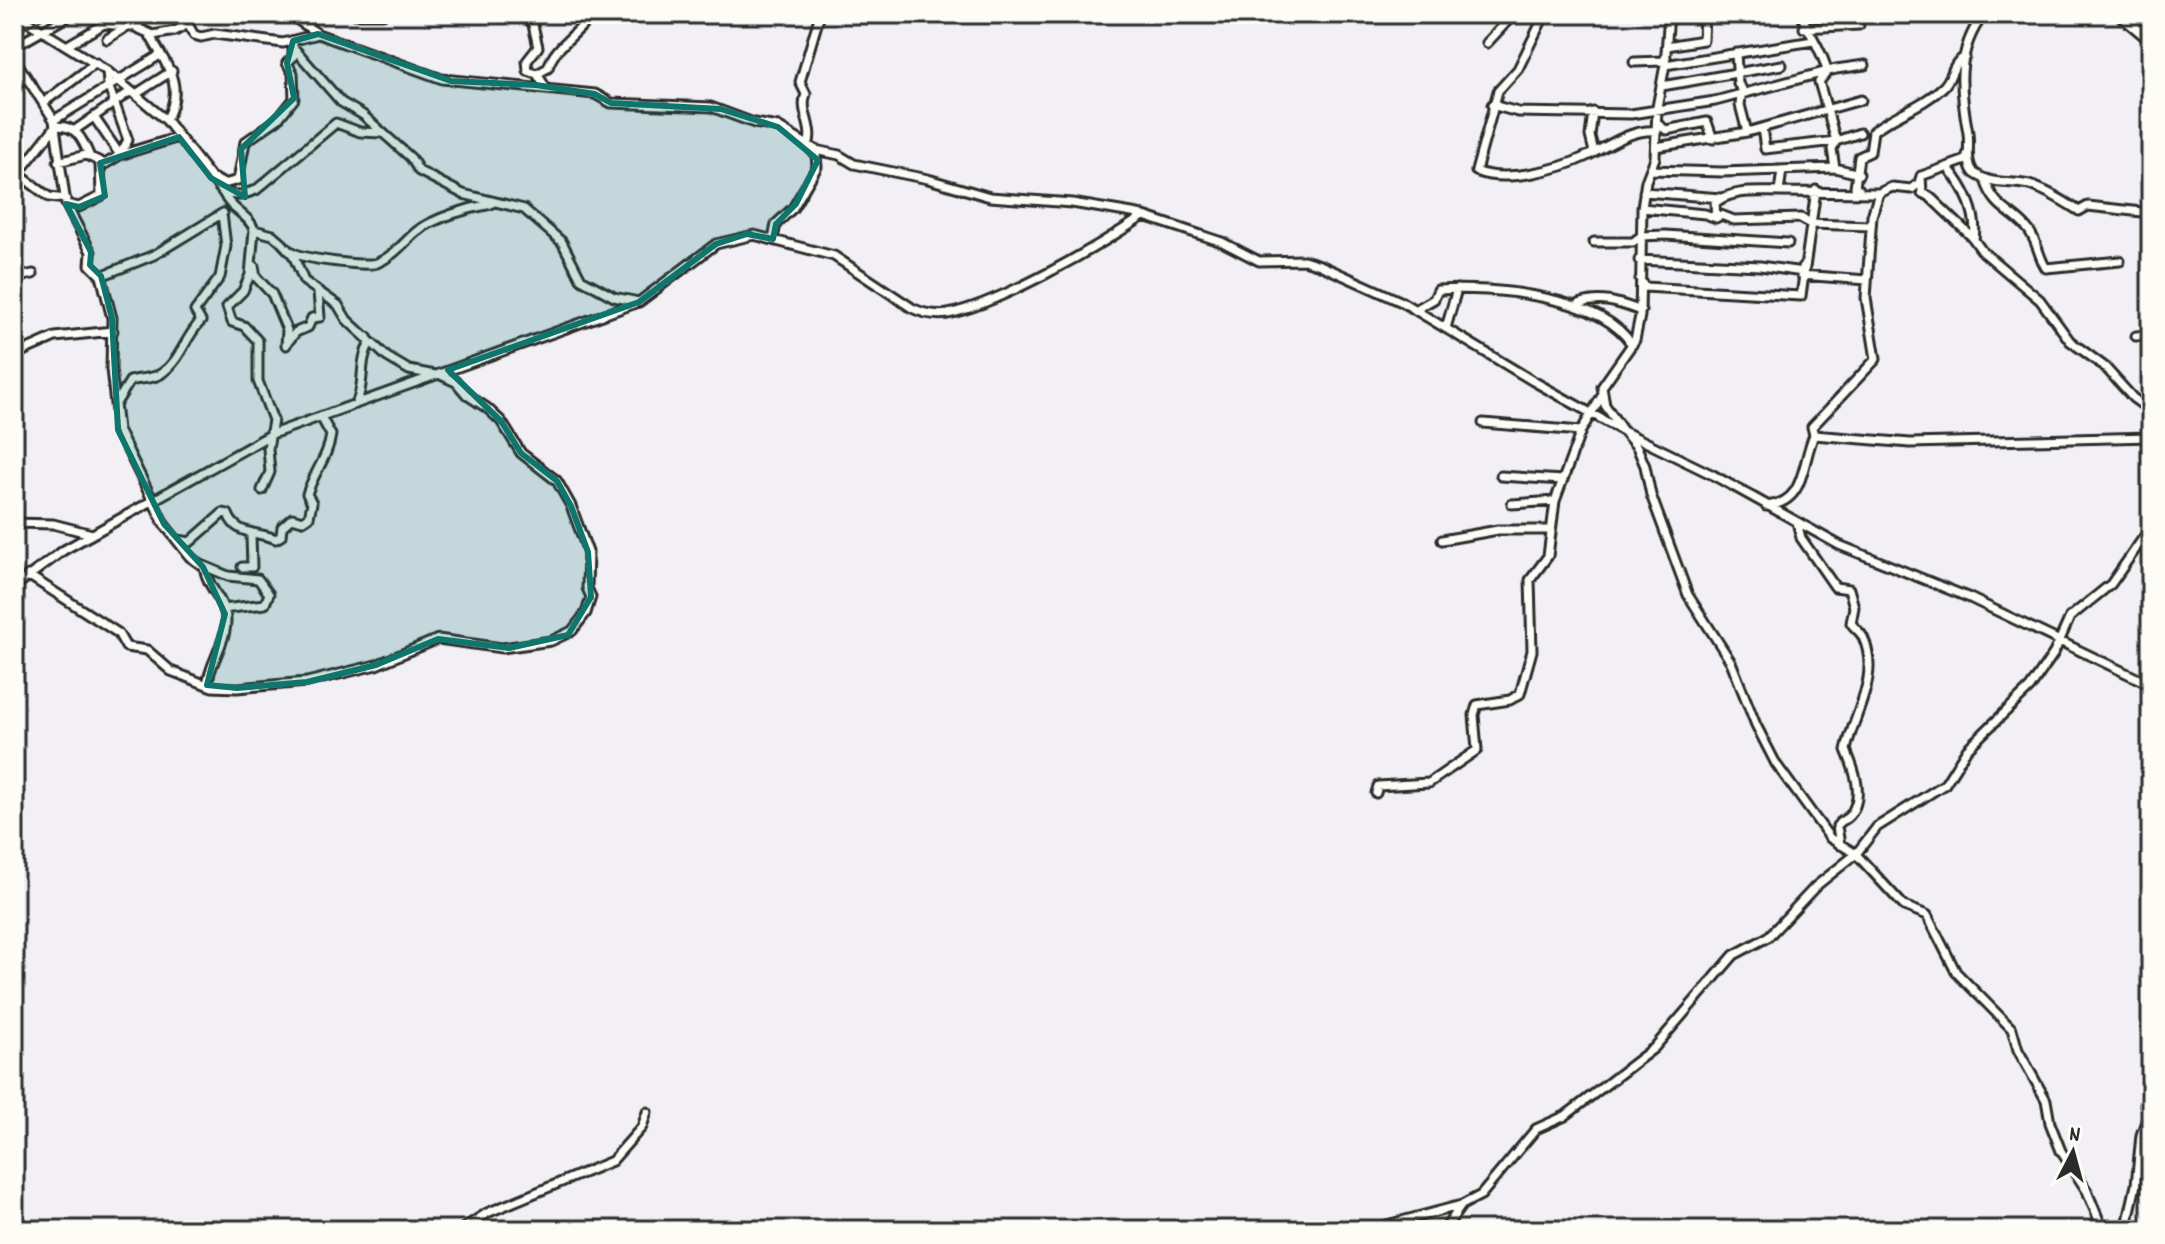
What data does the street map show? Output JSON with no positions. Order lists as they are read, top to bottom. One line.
{"north":"top"}
